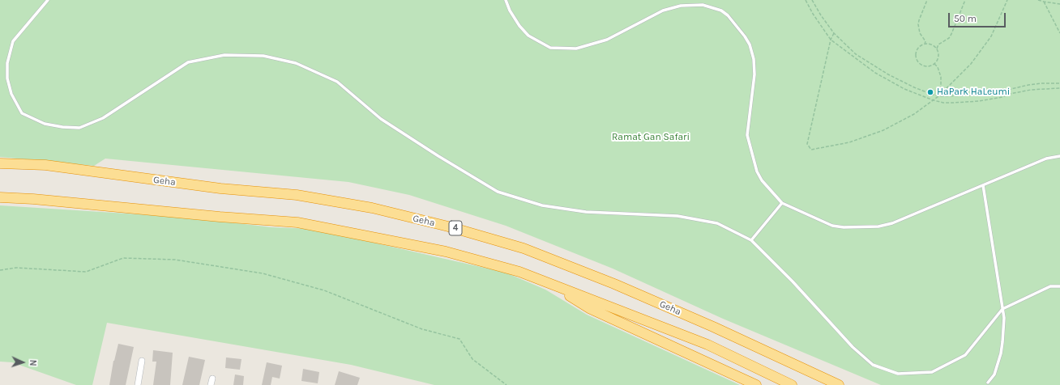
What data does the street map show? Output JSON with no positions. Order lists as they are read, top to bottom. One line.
{"streets":{"highway":["Geha","4"]},"parks":["Ramat Gan Safari"],"places":["HaPark HaLeumi"],"scale_bar":"50 m","north":"right"}
